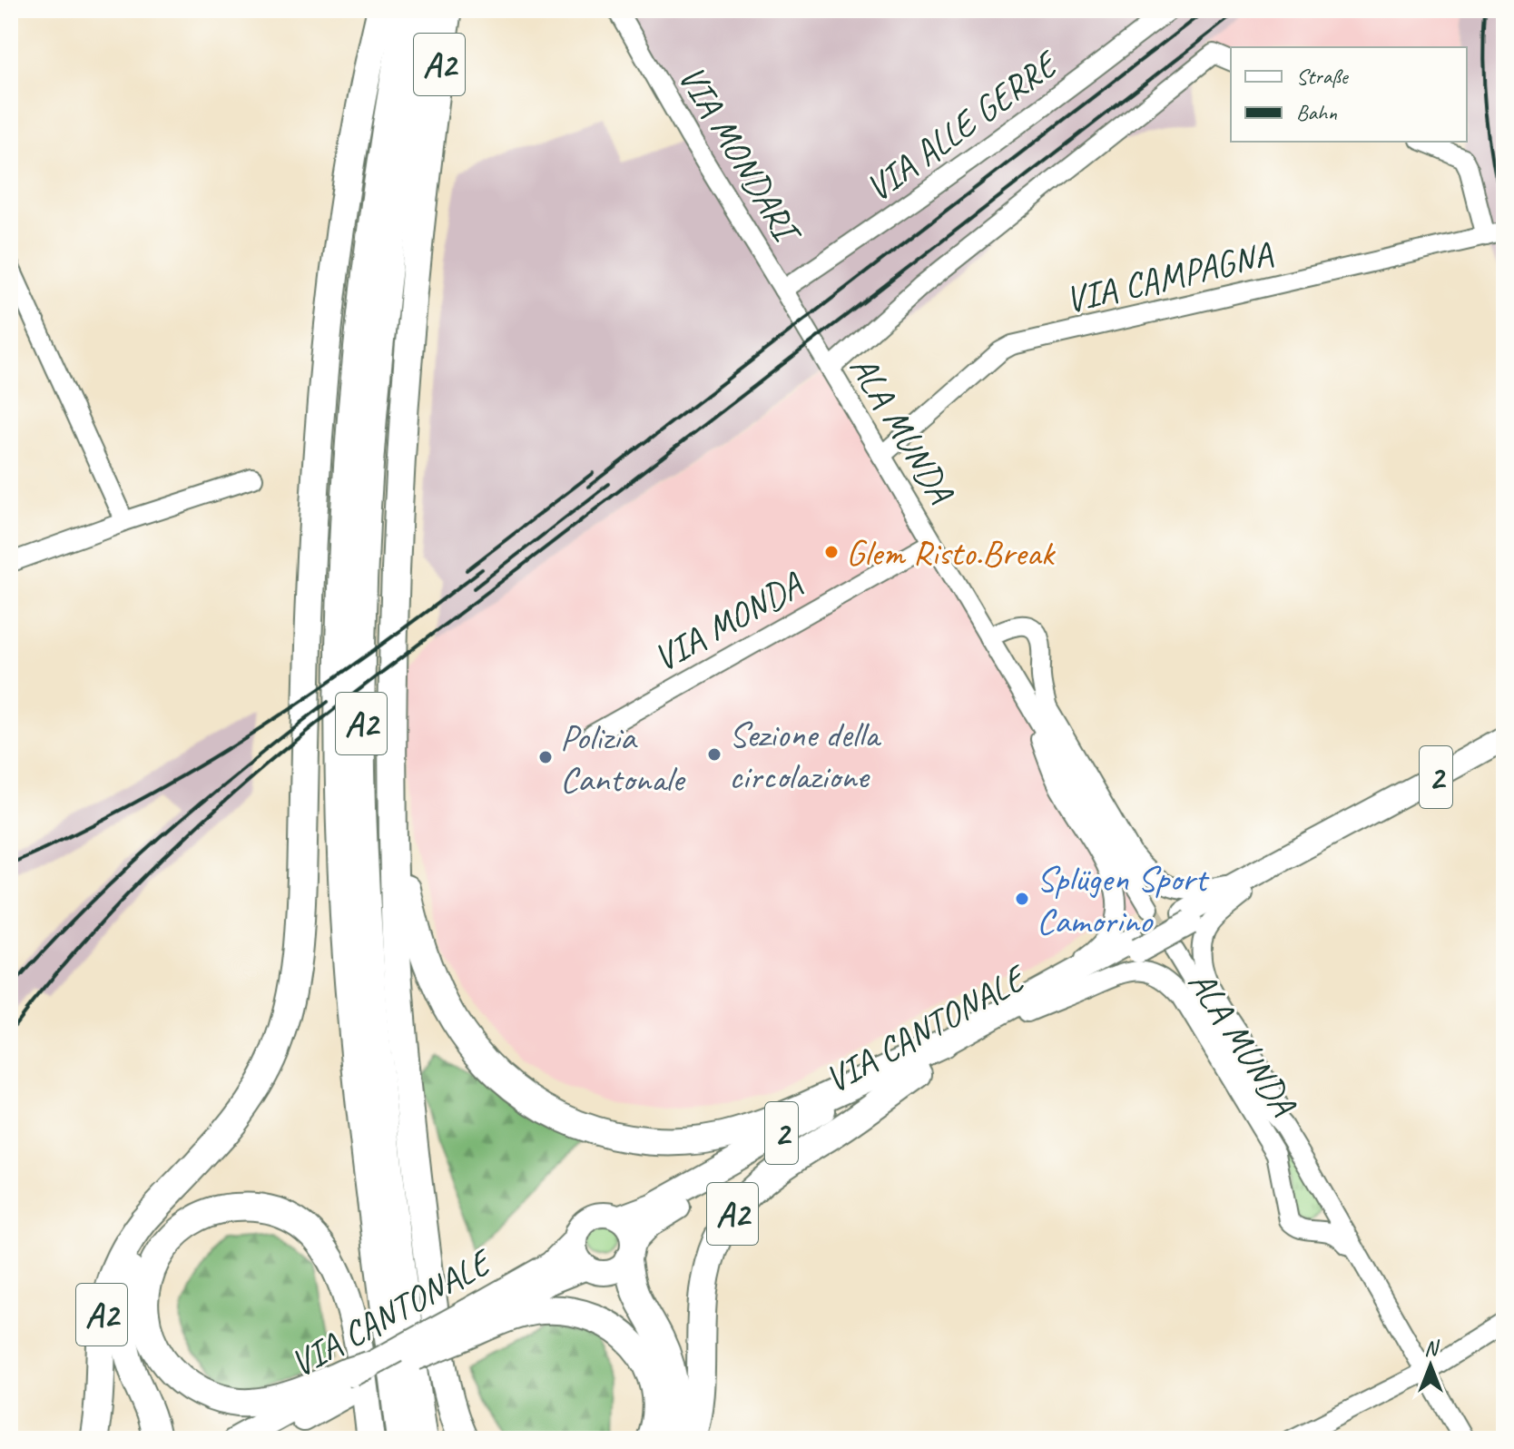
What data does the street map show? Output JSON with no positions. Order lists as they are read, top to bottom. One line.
{"streets":{"highway":["A2"],"main road":["2","VIA CANTONALE"],"street":["VIA ALLE GERRE","VIA MONDARI","VIA CAMPAGNA","ALA MUNDA","VIA MONDA"]},"crossings":[["A2","VIA CANTONALE"],["VIA ALLE GERRE","VIA MONDARI"],["VIA ALLE GERRE","ALA MUNDA"],["VIA MONDARI","ALA MUNDA"],["VIA CAMPAGNA","ALA MUNDA"],["ALA MUNDA","VIA MONDA"],["ALA MUNDA","VIA CANTONALE"]],"places":["Glem Risto.Break","Sezione della circolazione","Polizia Cantonale","Splügen Sport Camorino"],"legend":["Straße","Bahn"],"north":"top"}
